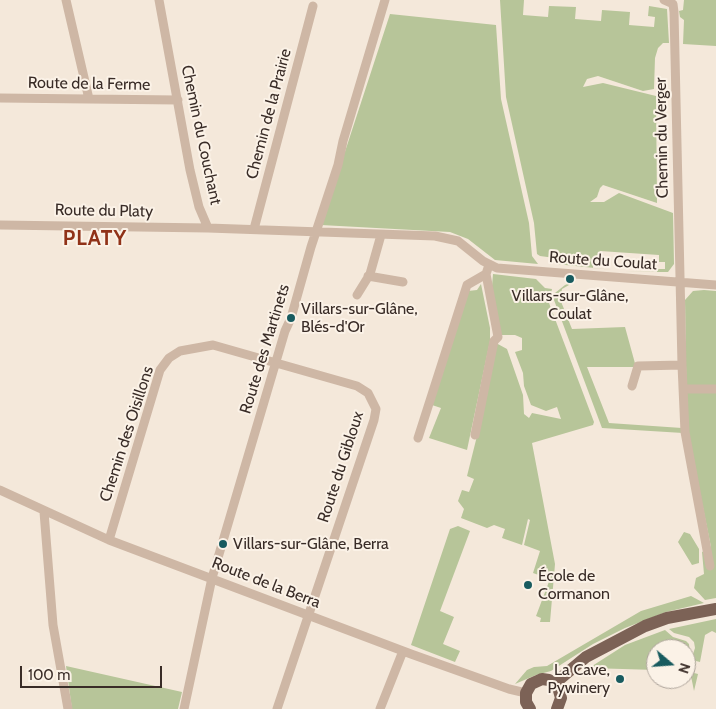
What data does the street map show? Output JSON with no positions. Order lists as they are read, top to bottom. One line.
{"streets":{"street":["Route de la Ferme","Chemin de la Prairie","Chemin du Couchant","Chemin du Verger","Route du Platy","Route du Coulat","Route des Martinets","Chemin des Oisillons","Route du Gibloux","Route de la Berra"]},"crossings":[["Route de la Ferme","Chemin du Couchant"],["Chemin de la Prairie","Chemin du Couchant"],["Chemin du Couchant","Route du Platy"],["Chemin du Couchant","Route du Coulat"],["Chemin du Couchant","Route des Martinets"],["Chemin du Verger","Route du Coulat"],["Route des Martinets","Chemin des Oisillons"],["Route des Martinets","Route du Gibloux"],["Route des Martinets","Route de la Berra"],["Chemin des Oisillons","Route du Gibloux"],["Chemin des Oisillons","Route de la Berra"],["Route du Gibloux","Route de la Berra"]],"districts":["PLATY"],"places":["Villars-sur-Glâne, Coulat","Villars-sur-Glâne, Blés-d'Or","Villars-sur-Glâne, Berra","École de Cormanon","La Cave, Pywinery"],"scale_bar":"100 m","north":"right"}
